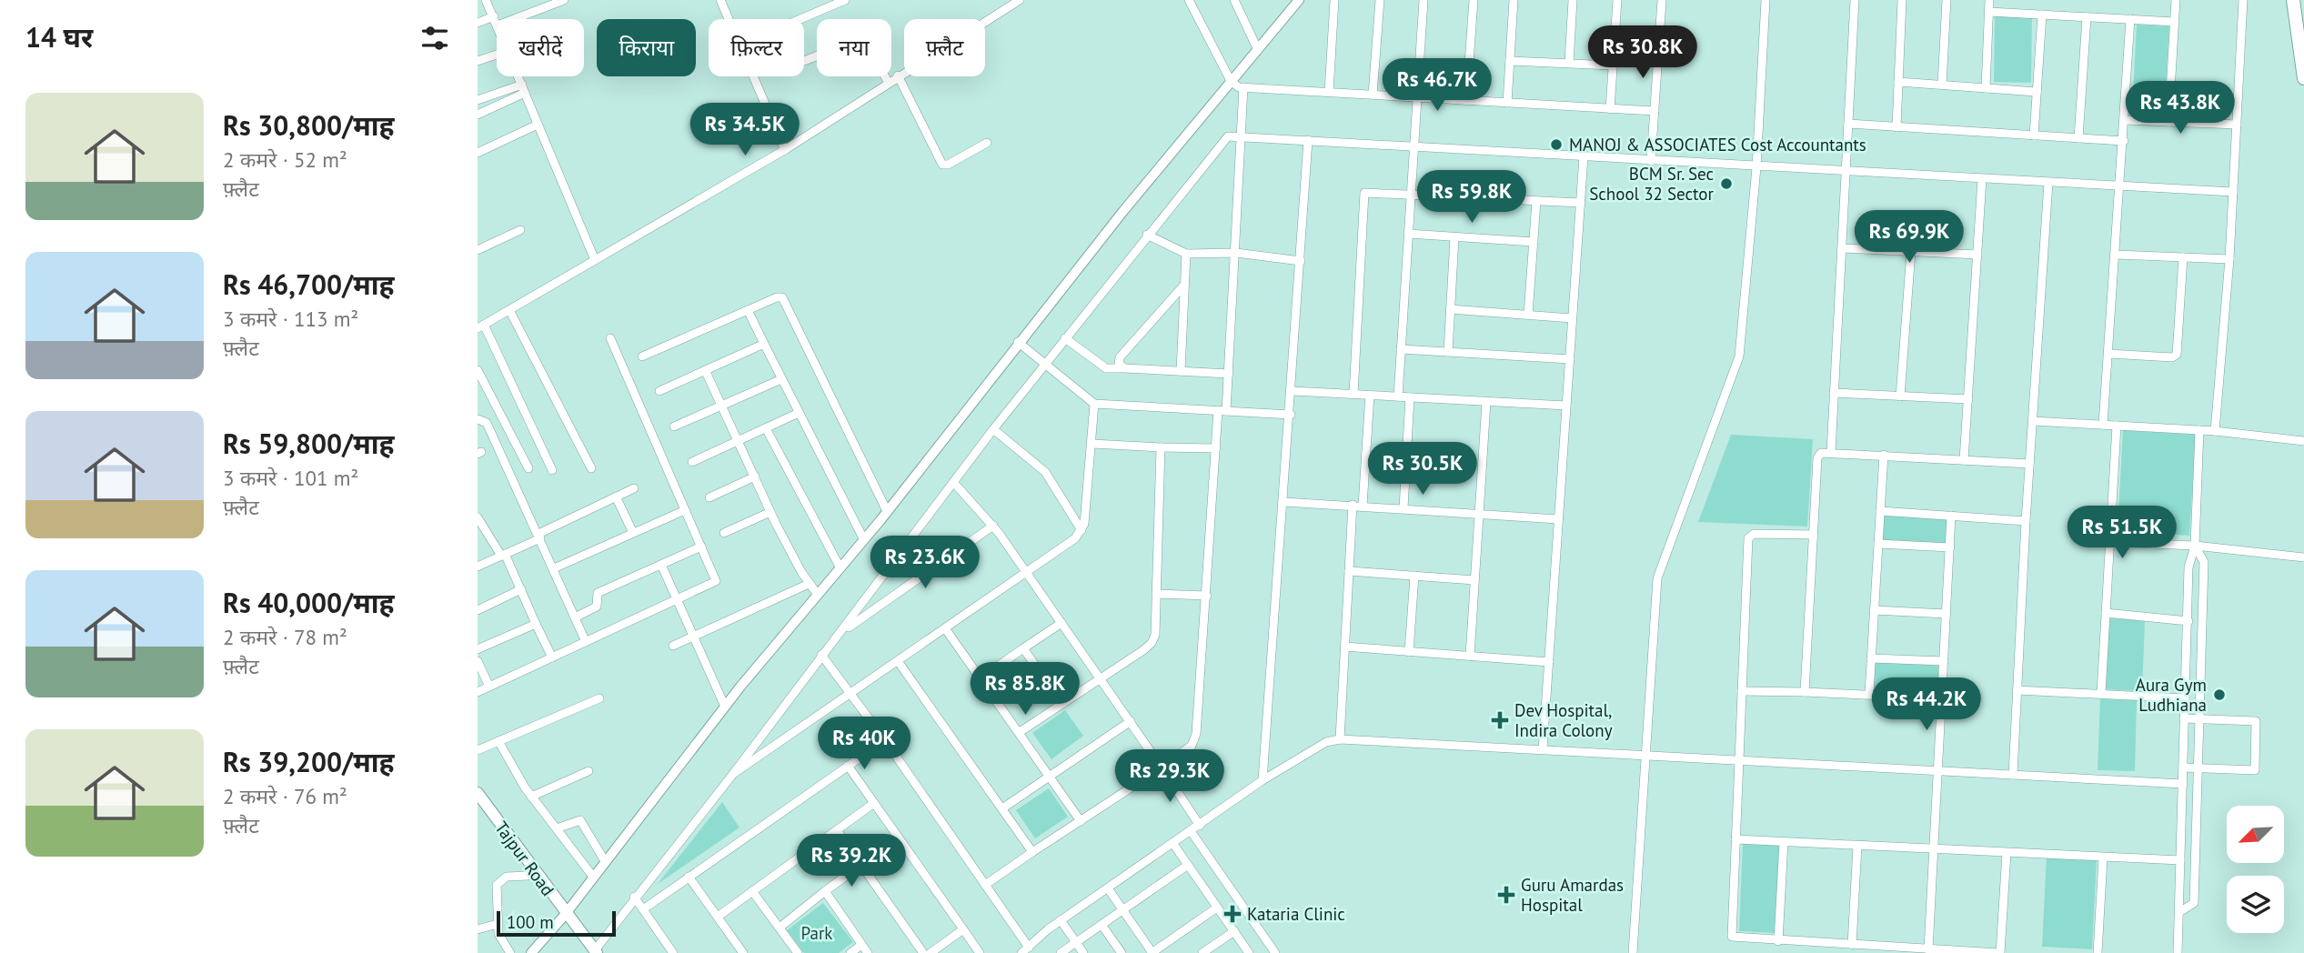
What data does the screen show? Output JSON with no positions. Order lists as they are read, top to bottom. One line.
{"streets":{"main road":["Tajpur Road"]},"parks":["Park"],"places":{"other":["MANOJ & ASSOCIATES Cost Accountants","BCM Sr. Sec School 32 Sector","Aura Gym Ludhiana"],"health":["Dev Hospital, Indira Colony","Guru Amardas Hospital","Kataria Clinic"]},"scale_bar":"100 m","north":"bottom left","page":{"heading":"14 घर","chip":["खरीदें","किराया","फ़िल्टर","नया","फ़्लैट"],"price":["Rs 30.8K","Rs 46.7K","Rs 43.8K","Rs 34.5K","Rs 59.8K","Rs 69.9K","Rs 30.5K","Rs 51.5K","Rs 23.6K","Rs 85.8K","Rs 44.2K","Rs 40K","Rs 29.3K","Rs 39.2K"],"list":[{"name":"Rs 30,800/माह","note":"2 कमरे · 52 m² · फ़्लैट"},{"name":"Rs 46,700/माह","note":"3 कमरे · 113 m² · फ़्लैट"},{"name":"Rs 59,800/माह","note":"3 कमरे · 101 m² · फ़्लैट"},{"name":"Rs 40,000/माह","note":"2 कमरे · 78 m² · फ़्लैट"},{"name":"Rs 39,200/माह","note":"2 कमरे · 76 m² · फ़्लैट"}],"scale":"100 m"}}
